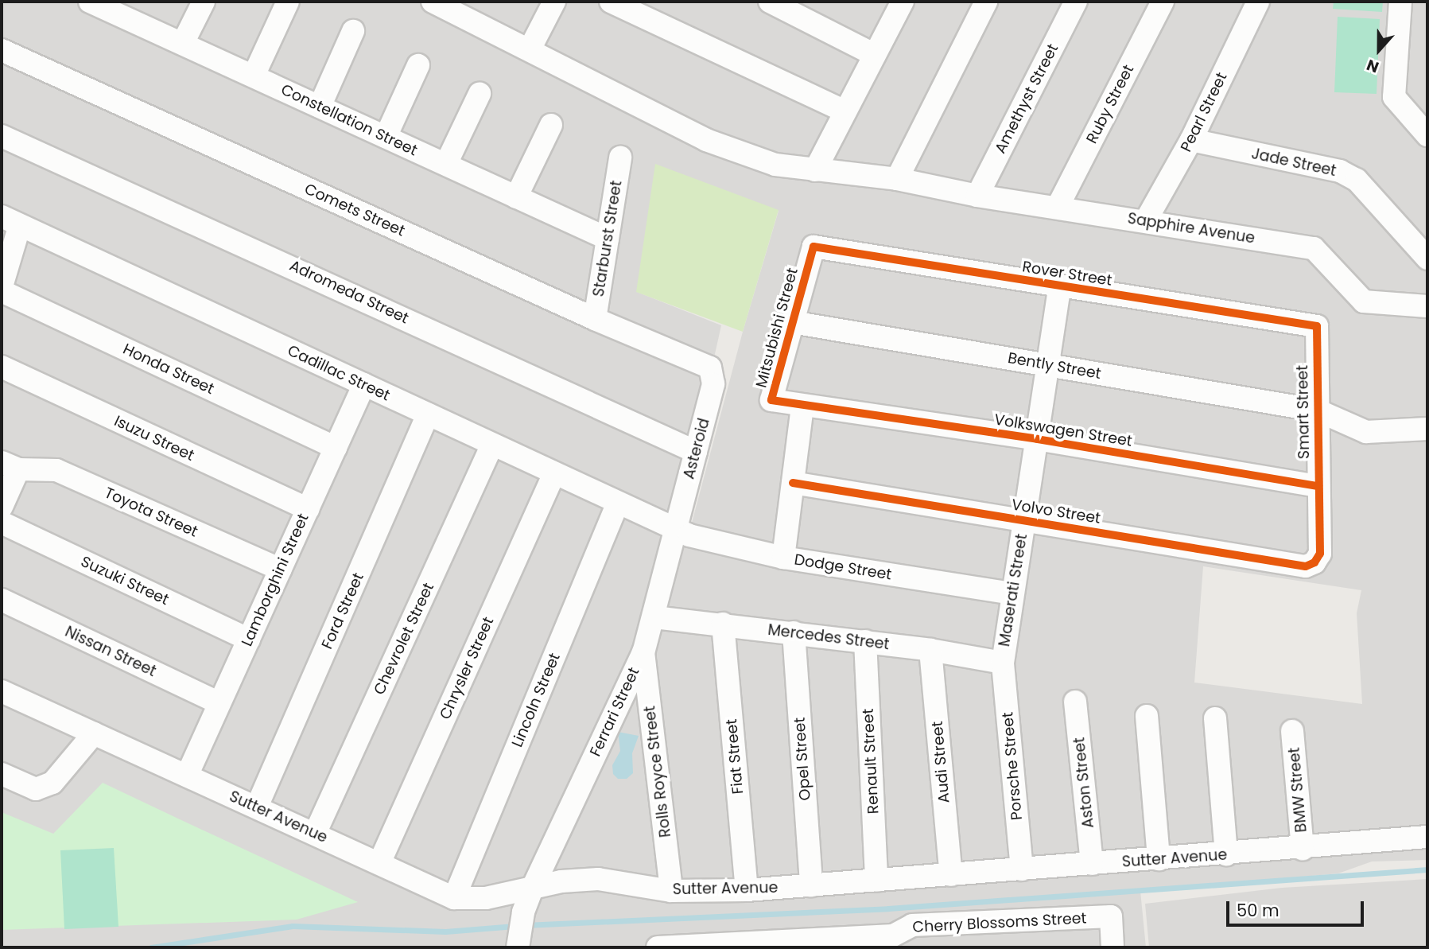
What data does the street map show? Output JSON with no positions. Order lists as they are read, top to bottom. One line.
{"streets":{"street":["Amethyst Street","Ruby Street","Pearl Street","Constellation Street","Jade Street","Comets Street","Sapphire Avenue","Starburst Street","Rover Street","Adromeda Street","Mitsubishi Street","Bently Street","Honda Street","Cadillac Street","Smart Street","Volkswagen Street","Isuzu Street","Asteroid","Volvo Street","Toyota Street","Dodge Street","Lamborghini Street","Suzuki Street","Maserati Street","Ford Street","Mercedes Street","Chevrolet Street","Nissan Street","Chrysler Street","Lincoln Street","Ferrari Street","Fiat Street","Opel Street","Renault Street","Audi Street","Porsche Street","Rolls Royce Street","Aston Street","BMW Street","Sutter Avenue","Cherry Blossoms Street"]},"crossings":[["Amethyst Street","Sapphire Avenue"],["Ruby Street","Sapphire Avenue"],["Pearl Street","Jade Street"],["Pearl Street","Sapphire Avenue"],["Constellation Street","Starburst Street"],["Comets Street","Starburst Street"],["Comets Street","Asteroid"],["Rover Street","Mitsubishi Street"],["Rover Street","Smart Street"],["Rover Street","Maserati Street"],["Adromeda Street","Asteroid"],["Mitsubishi Street","Bently Street"],["Mitsubishi Street","Volkswagen Street"],["Bently Street","Smart Street"],["Bently Street","Maserati Street"],["Honda Street","Lamborghini Street"],["Cadillac Street","Asteroid"],["Cadillac Street","Dodge Street"],["Cadillac Street","Lamborghini Street"],["Cadillac Street","Ford Street"],["Cadillac Street","Chevrolet Street"],["Cadillac Street","Chrysler Street"],["Cadillac Street","Lincoln Street"],["Cadillac Street","Ferrari Street"],["Smart Street","Volkswagen Street"],["Smart Street","Volvo Street"],["Volkswagen Street","Maserati Street"],["Isuzu Street","Lamborghini Street"],["Asteroid","Dodge Street"],["Asteroid","Ferrari Street"],["Volvo Street","Maserati Street"],["Toyota Street","Lamborghini Street"],["Dodge Street","Maserati Street"],["Dodge Street","Ferrari Street"],["Lamborghini Street","Suzuki Street"],["Lamborghini Street","Nissan Street"],["Lamborghini Street","Sutter Avenue"],["Maserati Street","Mercedes Street"],["Maserati Street","Porsche Street"],["Ford Street","Sutter Avenue"],["Mercedes Street","Ferrari Street"],["Mercedes Street","Fiat Street"],["Mercedes Street","Opel Street"],["Mercedes Street","Renault Street"],["Mercedes Street","Audi Street"],["Mercedes Street","Porsche Street"],["Chevrolet Street","Sutter Avenue"],["Chrysler Street","Sutter Avenue"],["Lincoln Street","Sutter Avenue"],["Ferrari Street","Rolls Royce Street"],["Ferrari Street","Sutter Avenue"],["Fiat Street","Sutter Avenue"],["Opel Street","Sutter Avenue"],["Renault Street","Sutter Avenue"],["Audi Street","Sutter Avenue"],["Porsche Street","Sutter Avenue"],["Rolls Royce Street","Sutter Avenue"],["Aston Street","Sutter Avenue"],["BMW Street","Sutter Avenue"]],"scale_bar":"50 m","north":"bottom"}
